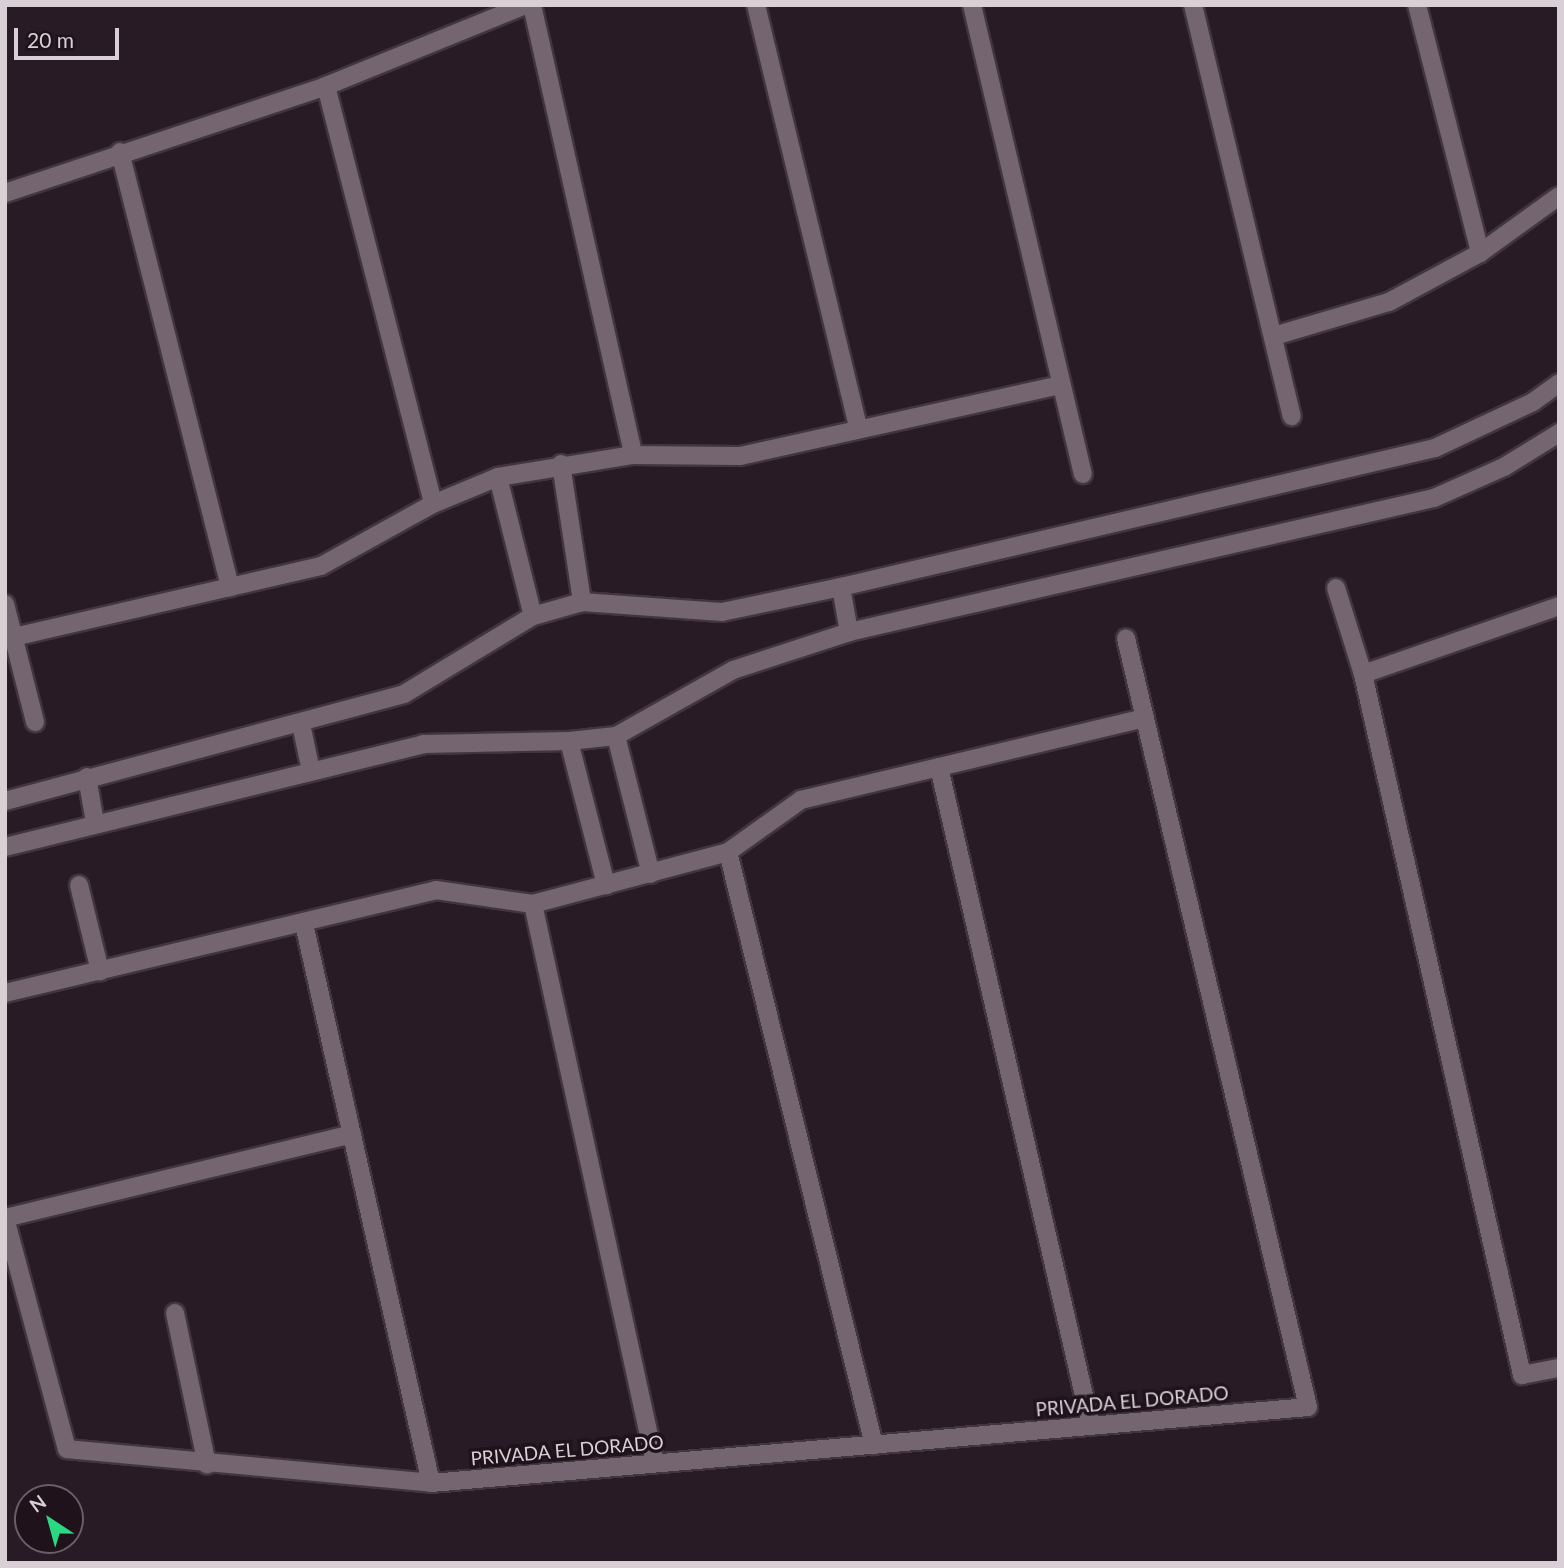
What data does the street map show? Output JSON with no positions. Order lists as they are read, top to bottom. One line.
{"streets":{"street":["PRIVADA EL DORADO"]},"scale_bar":"20 m","north":"top left"}
